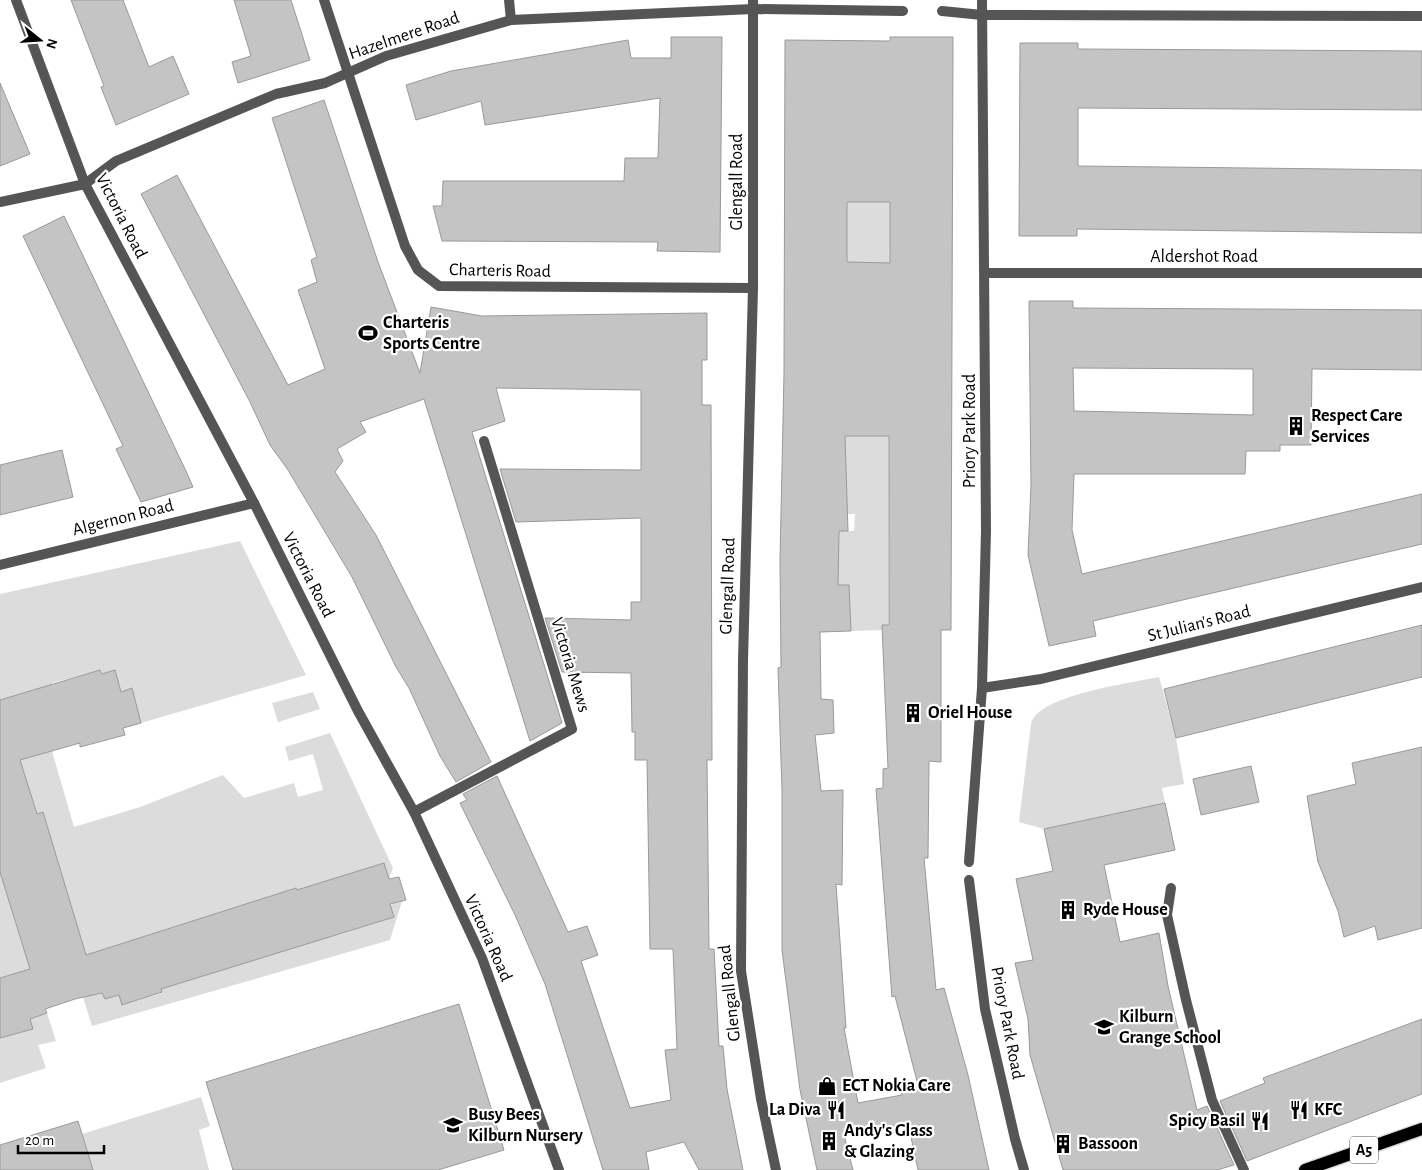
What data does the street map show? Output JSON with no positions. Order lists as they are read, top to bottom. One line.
{"streets":{"main road":["A5"],"street":["Hazelmere Road","Glengall Road","Victoria Road","Aldershot Road","Charteris Road","Priory Park Road","Algernon Road","St Julian's Road","Victoria Mews"]},"crossings":[["Hazelmere Road","Glengall Road"],["Hazelmere Road","Victoria Road"],["Hazelmere Road","Charteris Road"],["Glengall Road","Charteris Road"],["Victoria Road","Algernon Road"],["Victoria Road","Victoria Mews"],["Aldershot Road","Priory Park Road"],["Priory Park Road","St Julian's Road"]],"places":{"sports":["Charteris Sports Centre"],"building":["Respect Care Services","Oriel House","Ryde House","Andy's Glass & Glazing","Bassoon"],"school or university":["Kilburn Grange School","Busy Bees Kilburn Nursery"],"shop":["ECT Nokia Care"],"restaurant":["La Diva","KFC","Spicy Basil"]},"scale_bar":"20 m","north":"right"}
